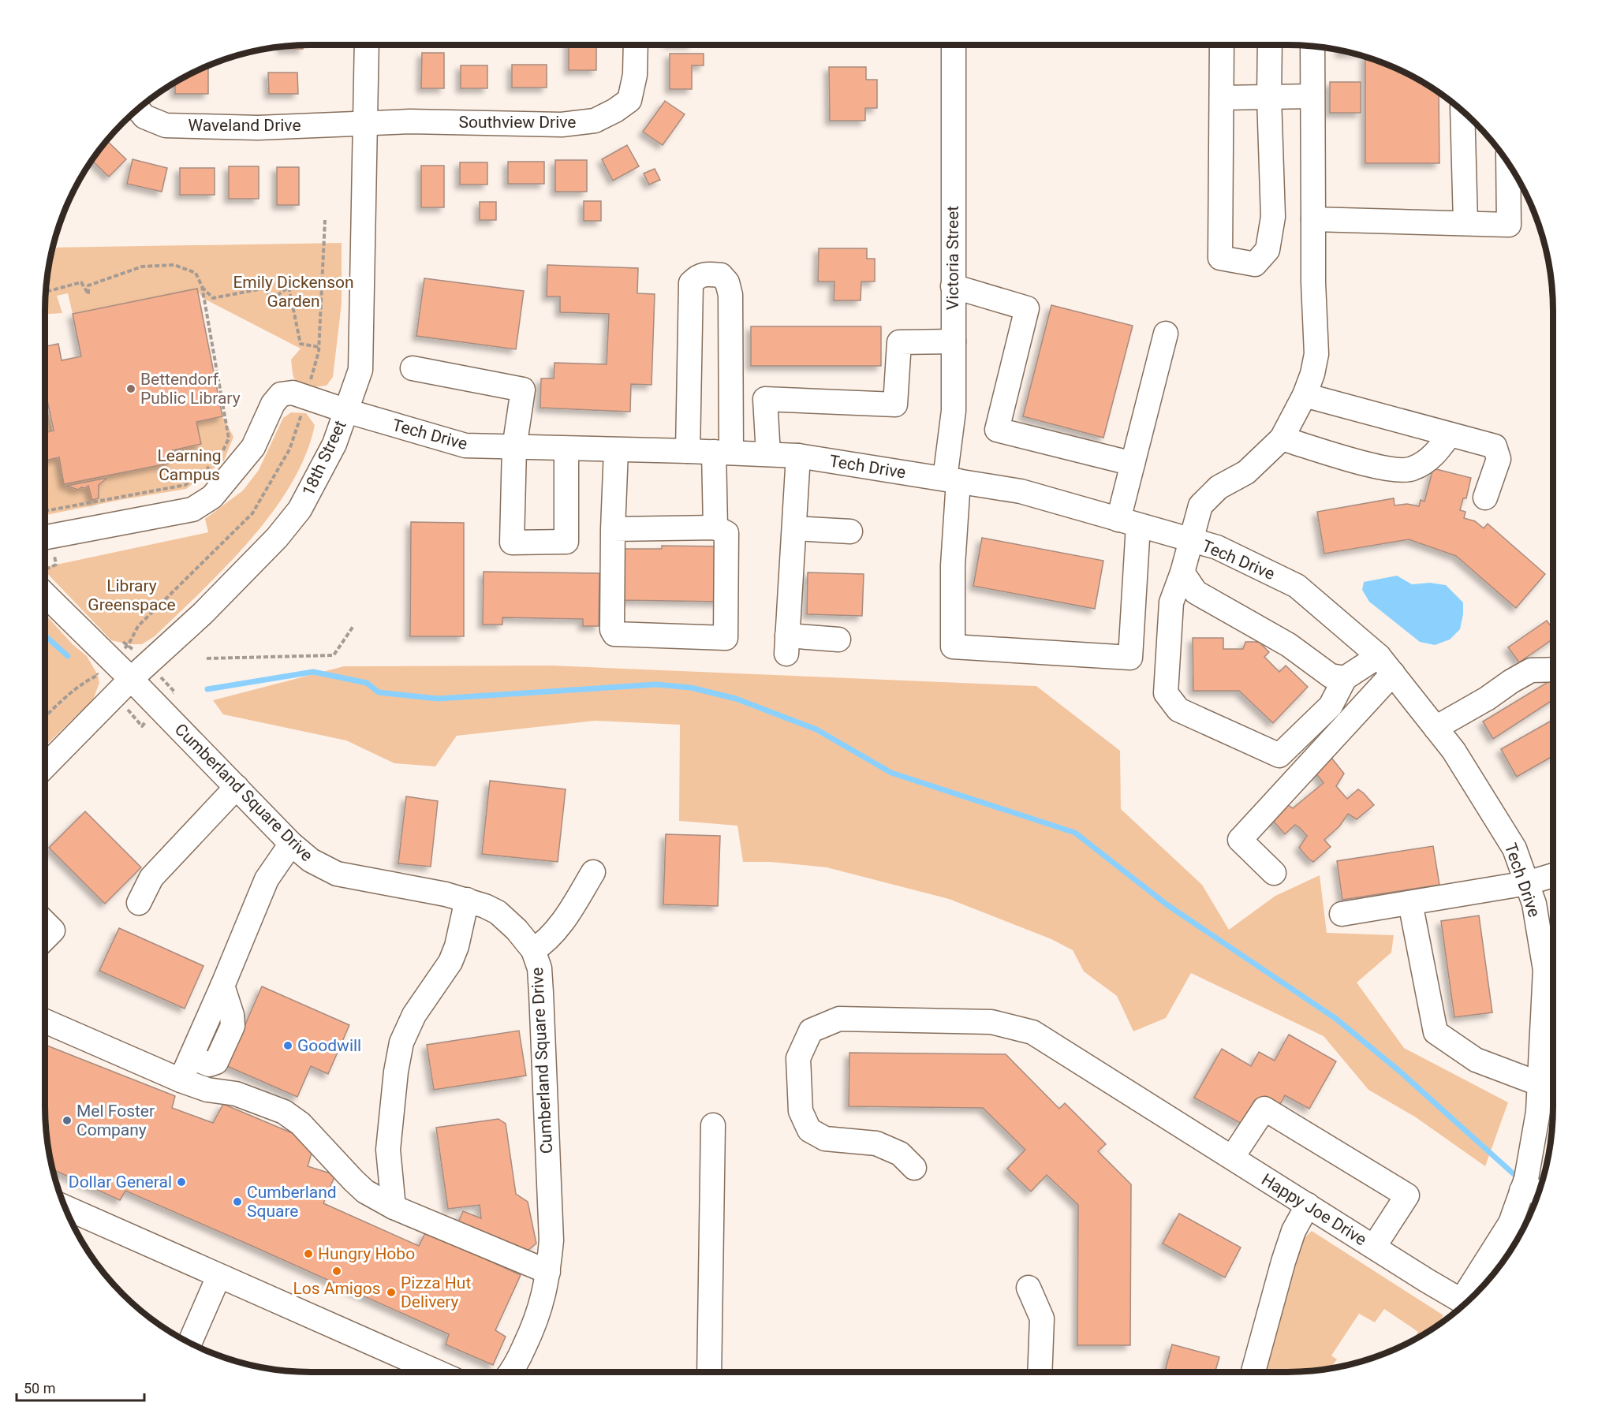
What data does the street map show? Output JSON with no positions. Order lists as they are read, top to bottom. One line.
{"streets":{"street":["Southview Drive","Waveland Drive","Victoria Street","Tech Drive","18th Street","Cumberland Square Drive","Happy Joe Drive"]},"crossings":[["Southview Drive","Waveland Drive"],["Southview Drive","18th Street"],["Waveland Drive","18th Street"],["Victoria Street","Tech Drive"],["Tech Drive","18th Street"],["18th Street","Cumberland Square Drive"]],"parks":["Emily Dickenson Garden","Learning Campus","Library Greenspace"],"places":["Bettendorf Public Library","Goodwill","Mel Foster Company","Dollar General","Cumberland Square","Hungry Hobo","Los Amigos","Pizza Hut Delivery"],"scale_bar":"50 m"}
